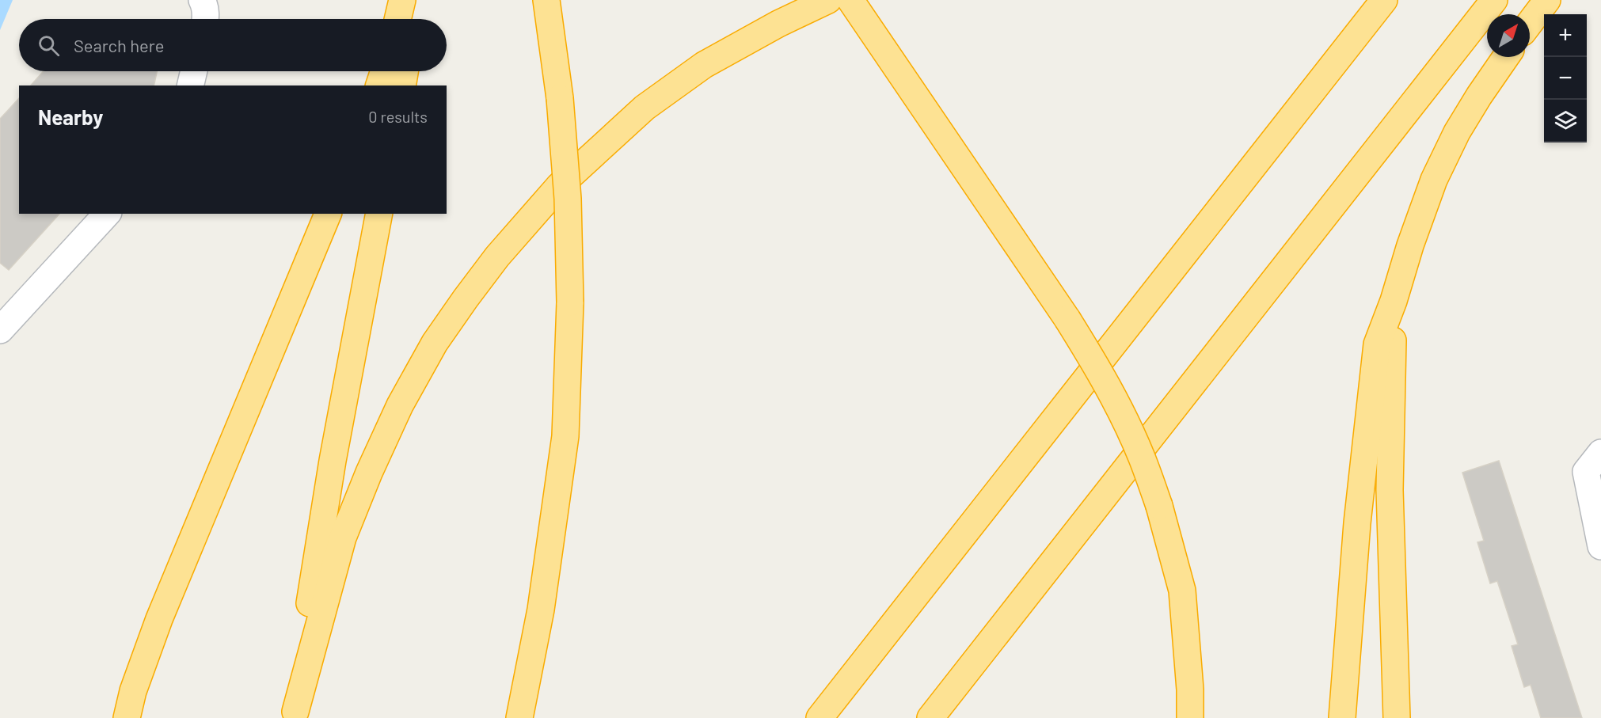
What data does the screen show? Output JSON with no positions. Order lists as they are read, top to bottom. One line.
{"north":"top right","page":{"map_buttons":["+","−"],"search":"Search here","heading":["Nearby","0 results"]}}
